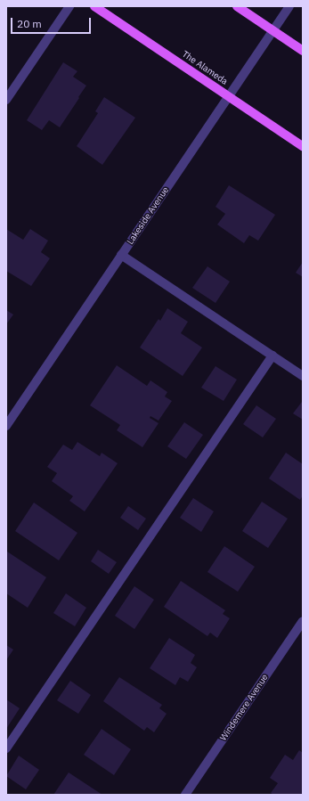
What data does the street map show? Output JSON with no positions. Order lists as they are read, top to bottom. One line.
{"streets":{"main road":["The Alameda"],"street":["Lakeside Avenue","Windemere Avenue"]},"crossings":[["The Alameda","Lakeside Avenue"]],"scale_bar":"20 m"}
